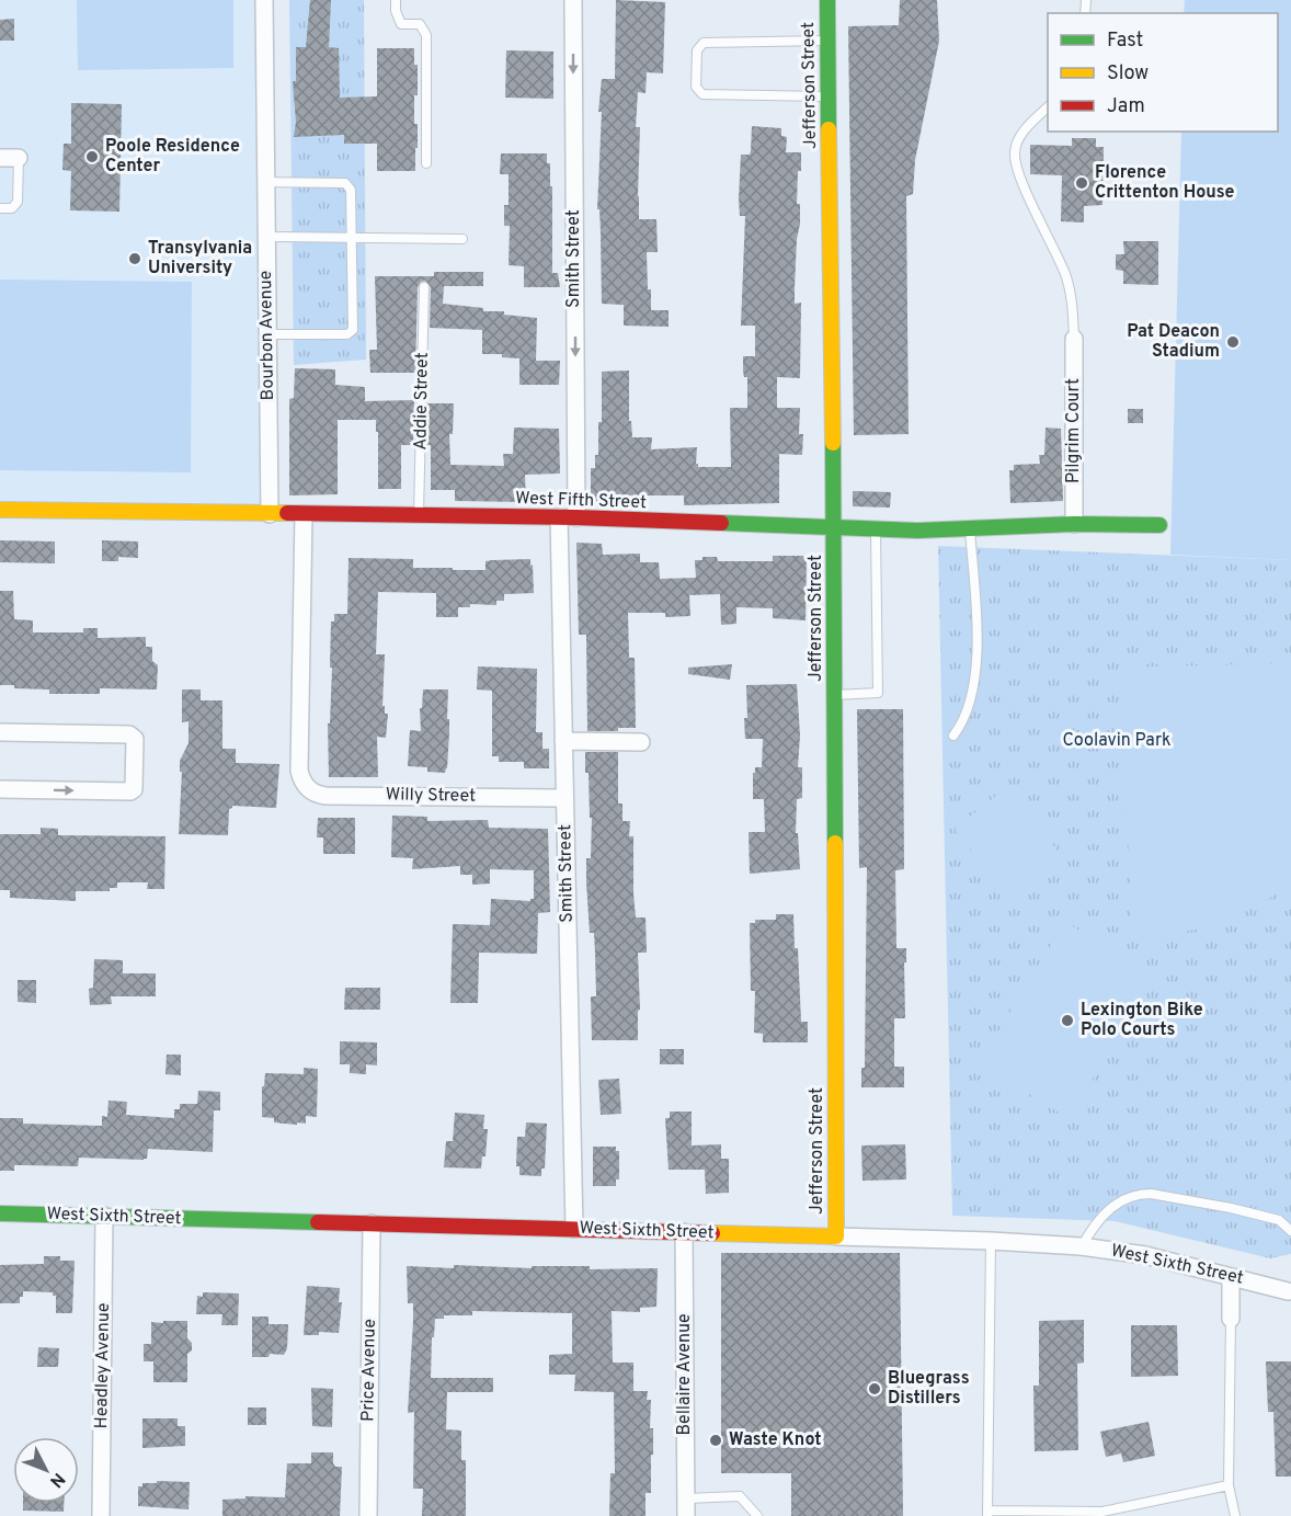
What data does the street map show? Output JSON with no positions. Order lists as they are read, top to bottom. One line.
{"streets":{"street":["Jefferson Street","Smith Street","Bourbon Avenue","Pilgrim Court","West Fifth Street","Willy Street","West Sixth Street","Headley Avenue","Price Avenue","Bellaire Avenue"],"lane":["Addie Street"]},"crossings":[["Jefferson Street","West Fifth Street"],["Jefferson Street","West Sixth Street"],["Smith Street","West Fifth Street"],["Smith Street","Willy Street"],["Smith Street","West Sixth Street"],["Bourbon Avenue","West Fifth Street"],["Addie Street","West Fifth Street"],["Pilgrim Court","West Fifth Street"],["West Fifth Street","Willy Street"],["West Sixth Street","Headley Avenue"],["West Sixth Street","Price Avenue"],["West Sixth Street","Bellaire Avenue"]],"one_way":["Smith Street"],"parks":["Coolavin Park"],"places":["Poole Residence Center","Florence Crittenton House","Transylvania University","Pat Deacon Stadium","Lexington Bike Polo Courts","Bluegrass Distillers","Waste Knot"],"legend":["Fast","Slow","Jam"],"north":"bottom right"}
